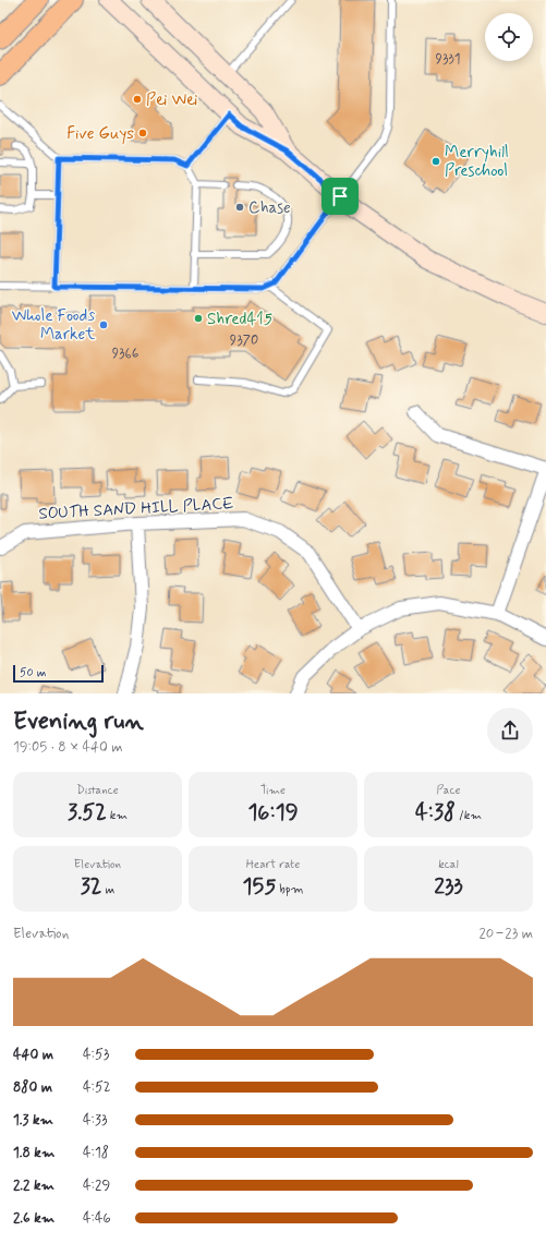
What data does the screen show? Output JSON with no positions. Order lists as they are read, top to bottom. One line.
{"streets":{"street":["SOUTH SAND HILL PLACE"]},"places":["Pei Wei","Five Guys","Merryhill Preschool","Chase","Shred415","Whole Foods Market"],"house_numbers":["9331","9370","9366"],"scale_bar":"50 m","page":{"scale":"50 m","heading":["Evening run","19:05 · 8 × 440 m"],"stats":[["Distance","3.52 km"],["Time","16:19"],["Pace","4:38 /km"],["Elevation","32 m"],["Heart rate","155 bpm"],["kcal","233"]],"chart":["Elevation","20–23 m"],"list":[{"name":"440 m","note":"4:53"},{"name":"880 m","note":"4:52"},{"name":"1.3 km","note":"4:33"},{"name":"1.8 km","note":"4:18"},{"name":"2.2 km","note":"4:29"},{"name":"2.6 km","note":"4:46"}]}}
